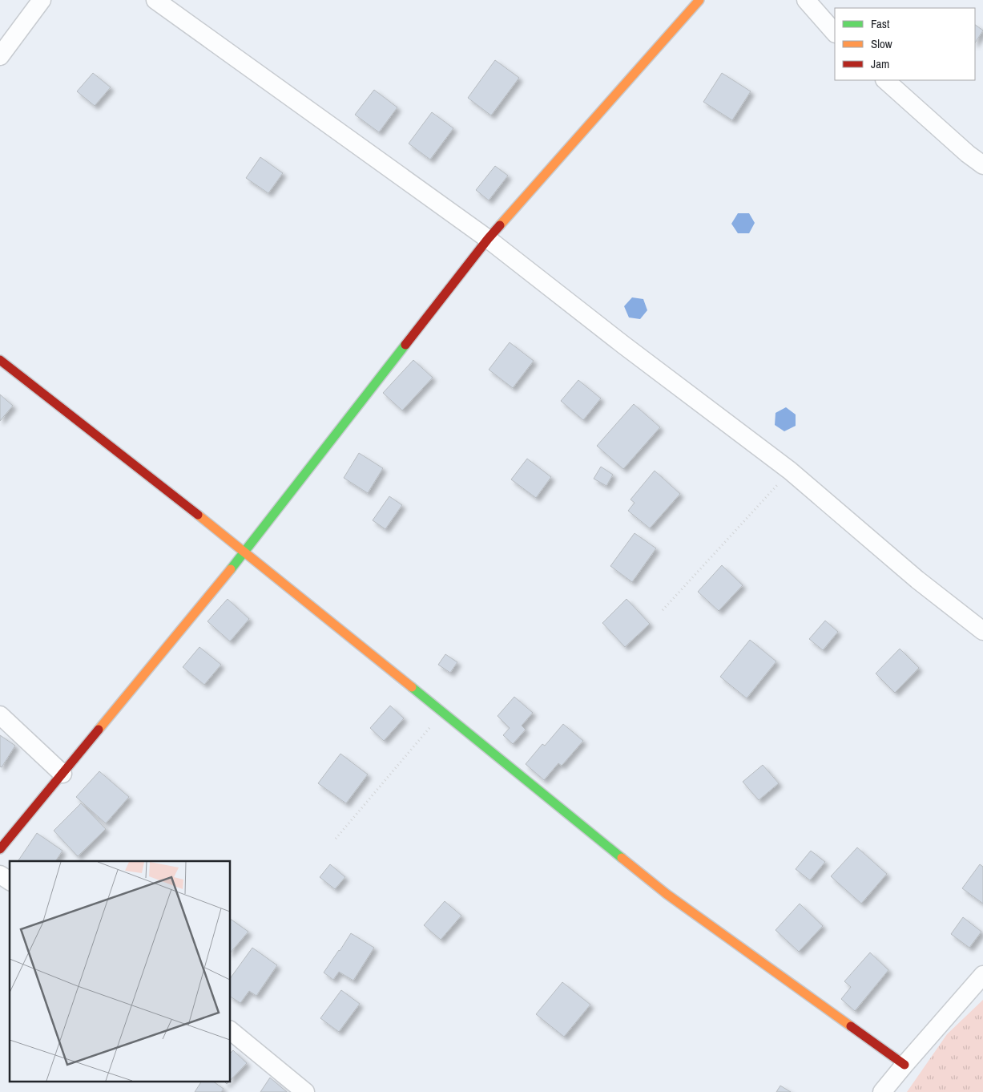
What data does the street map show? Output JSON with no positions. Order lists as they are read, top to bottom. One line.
{"legend":["Fast","Slow","Jam"]}
